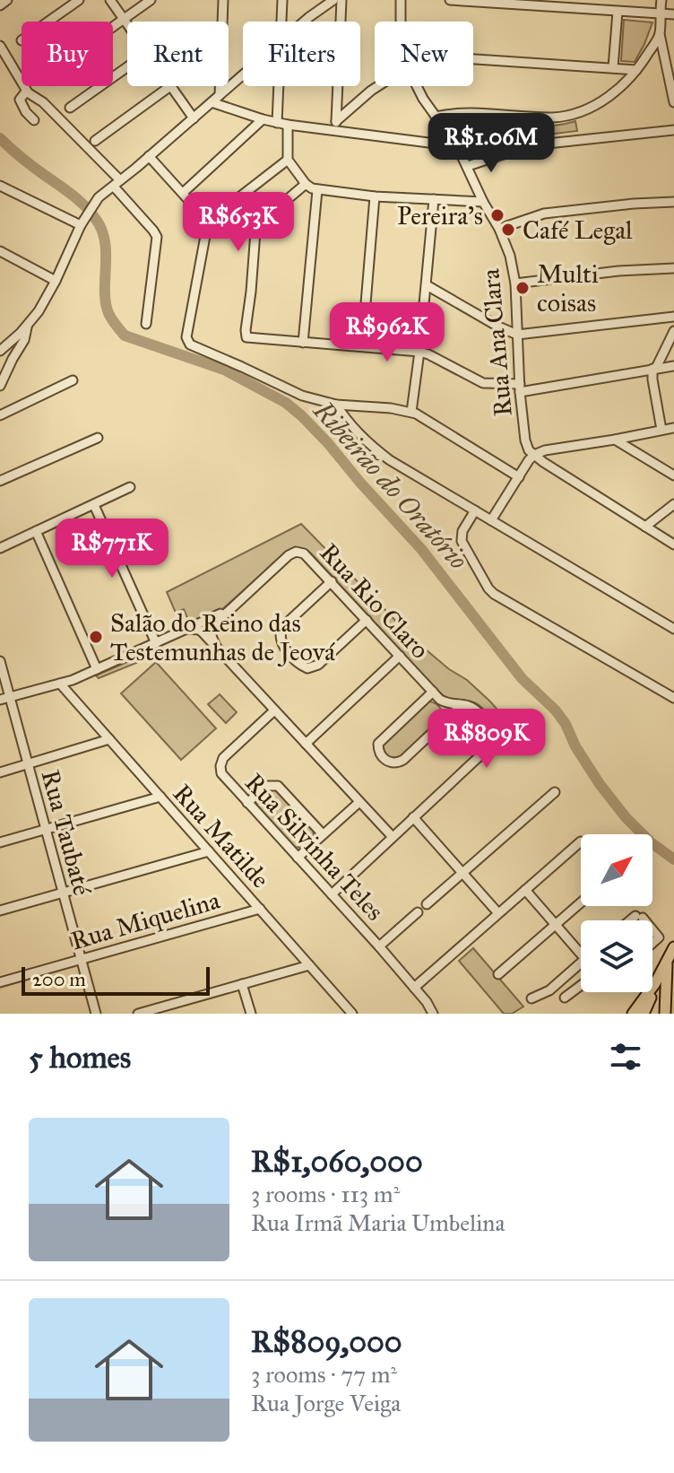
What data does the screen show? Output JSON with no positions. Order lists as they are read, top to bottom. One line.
{"streets":{"street":["Rua Ana Clara","Rua Rio Claro","Rua Taubaté","Rua Matilde","Rua Silvinha Teles","Rua Miquelina"]},"crossings":[["Rua Rio Claro","Rua Taubaté"],["Rua Rio Claro","Rua Matilde"],["Rua Taubaté","Rua Miquelina"],["Rua Matilde","Rua Miquelina"]],"water":["Ribeirão do Oratório"],"places":["Pereira's","Café Legal","Multi coisas","Salão do Reino das Testemunhas de Jeová"],"scale_bar":"200 m","north":"top right","page":{"chip":["Buy","Rent","Filters","New"],"price":["R$1.06M","R$653K","R$962K","R$771K","R$809K"],"scale":"200 m","heading":"5 homes","list":[{"name":"R$1,060,000","note":"3 rooms · 113 m² · Rua Irmã Maria Umbelina"},{"name":"R$809,000","note":"3 rooms · 77 m² · Rua Jorge Veiga"}]}}
